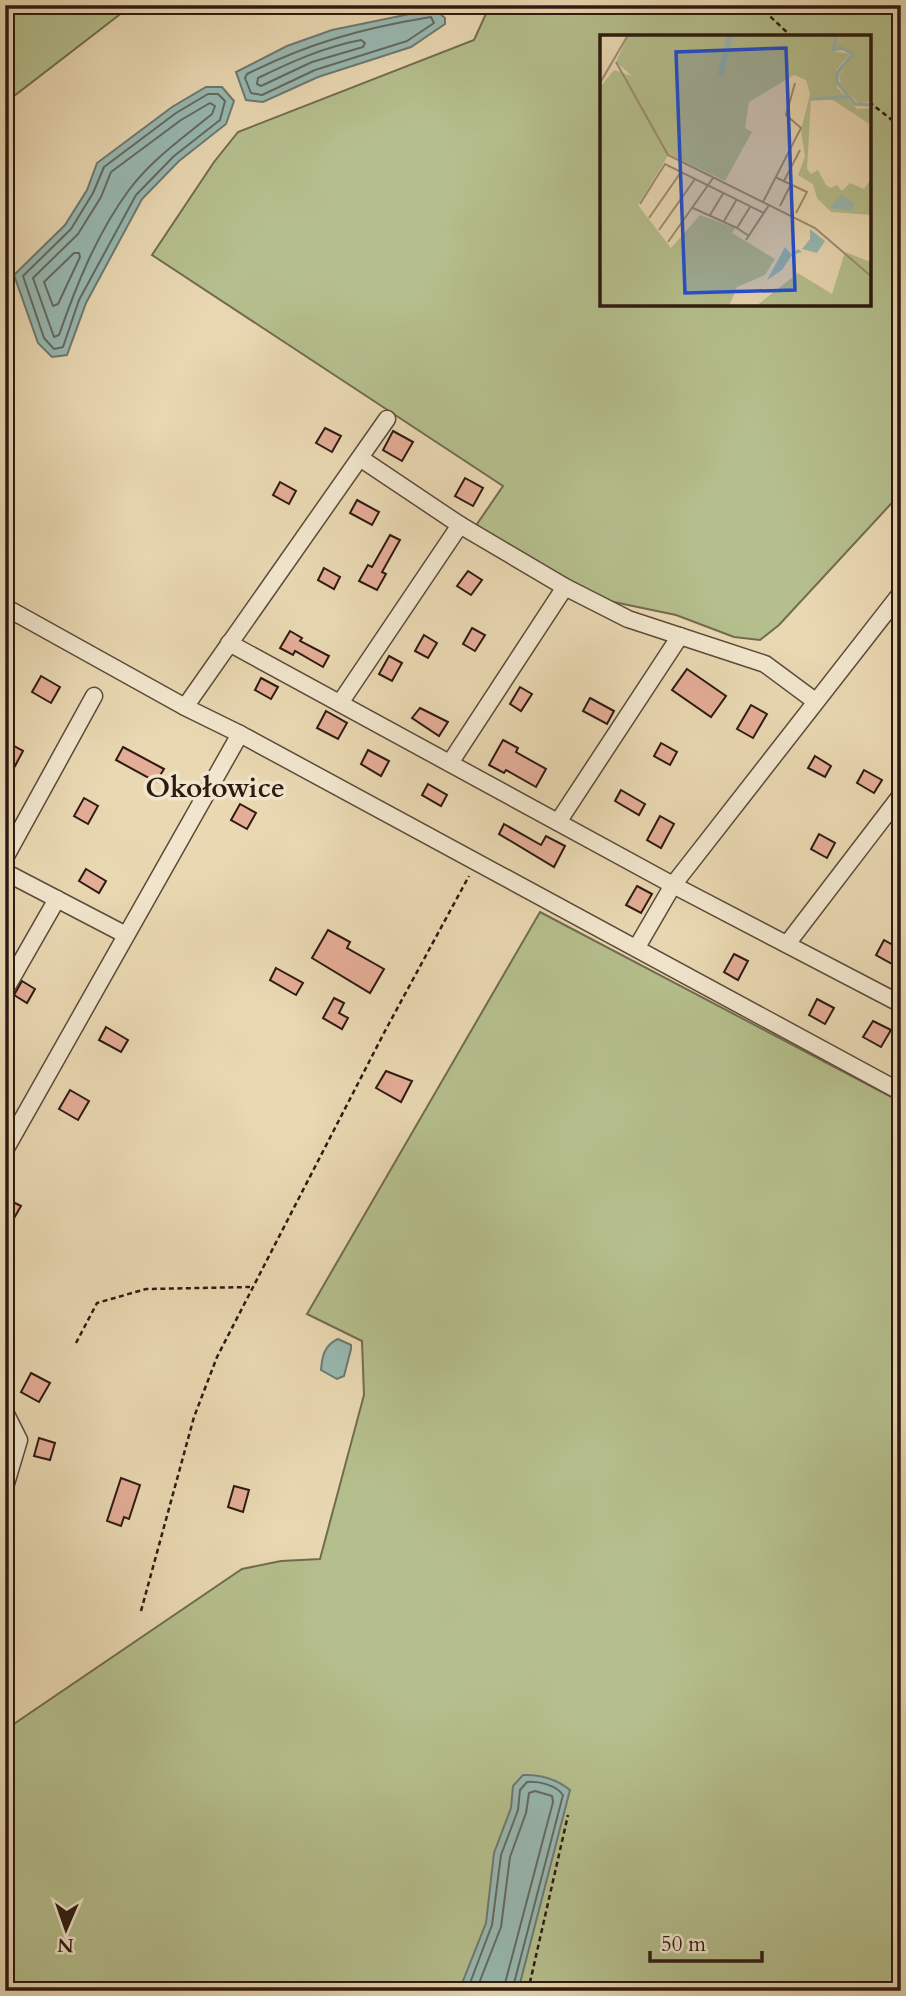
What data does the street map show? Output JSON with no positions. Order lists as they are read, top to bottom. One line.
{"districts":["Okołowice"],"scale_bar":"50 m","north":"bottom"}
